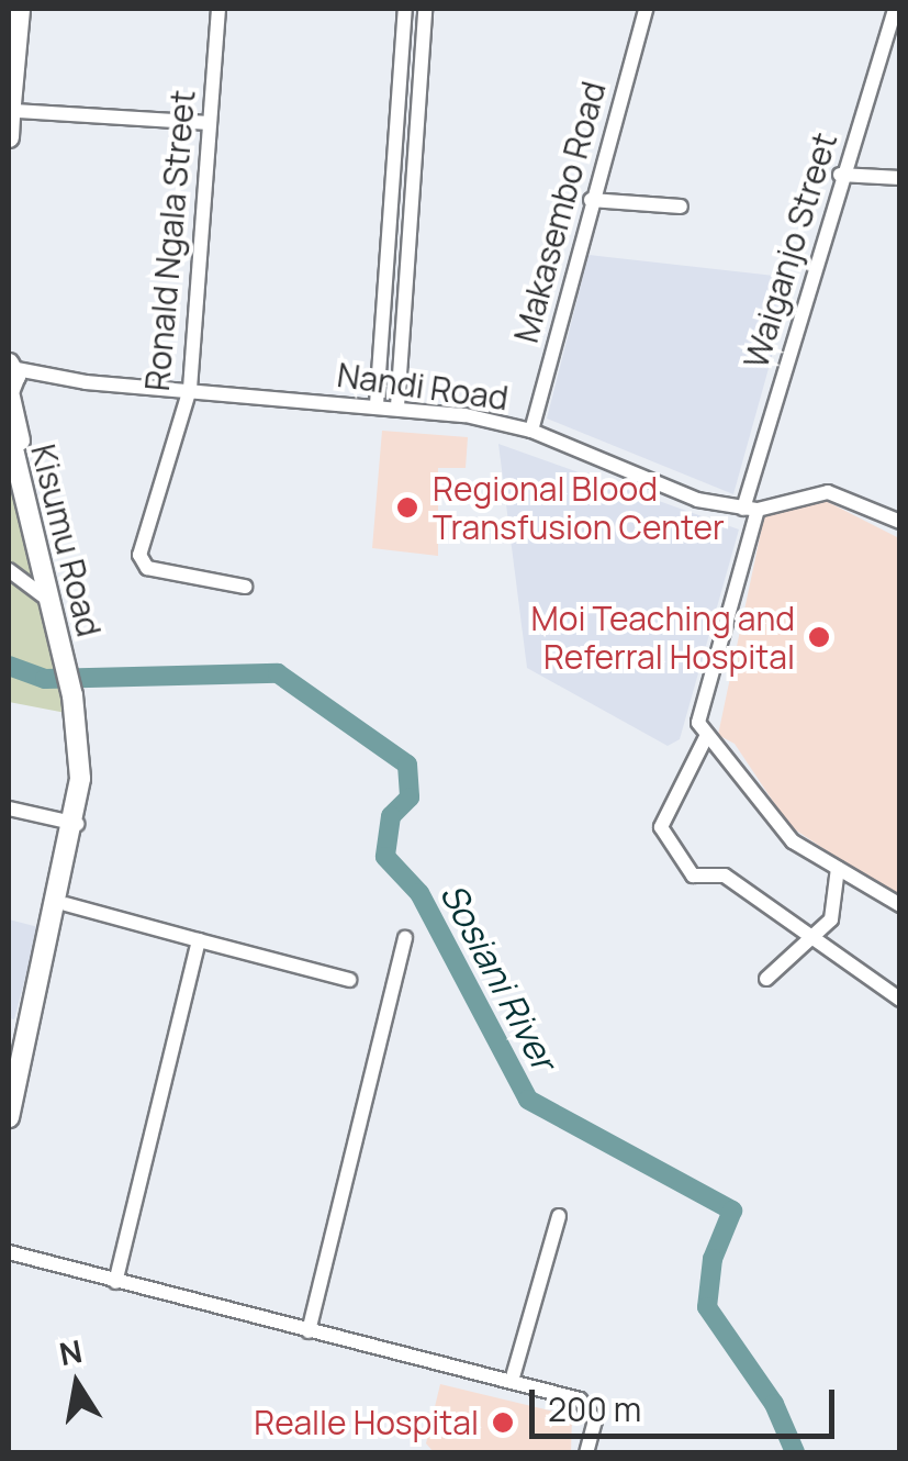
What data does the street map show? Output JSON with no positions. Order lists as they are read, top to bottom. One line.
{"streets":{"highway":["Kisumu Road"],"street":["Makasembo Road","Ronald Ngala Street","Waiganjo Street","Nandi Road"]},"crossings":[["Makasembo Road","Nandi Road"],["Ronald Ngala Street","Nandi Road"],["Waiganjo Street","Nandi Road"]],"water":["Sosiani River"],"places":["Regional Blood Transfusion Center","Moi Teaching and Referral Hospital","Realle Hospital"],"scale_bar":"200 m","north":"top"}
